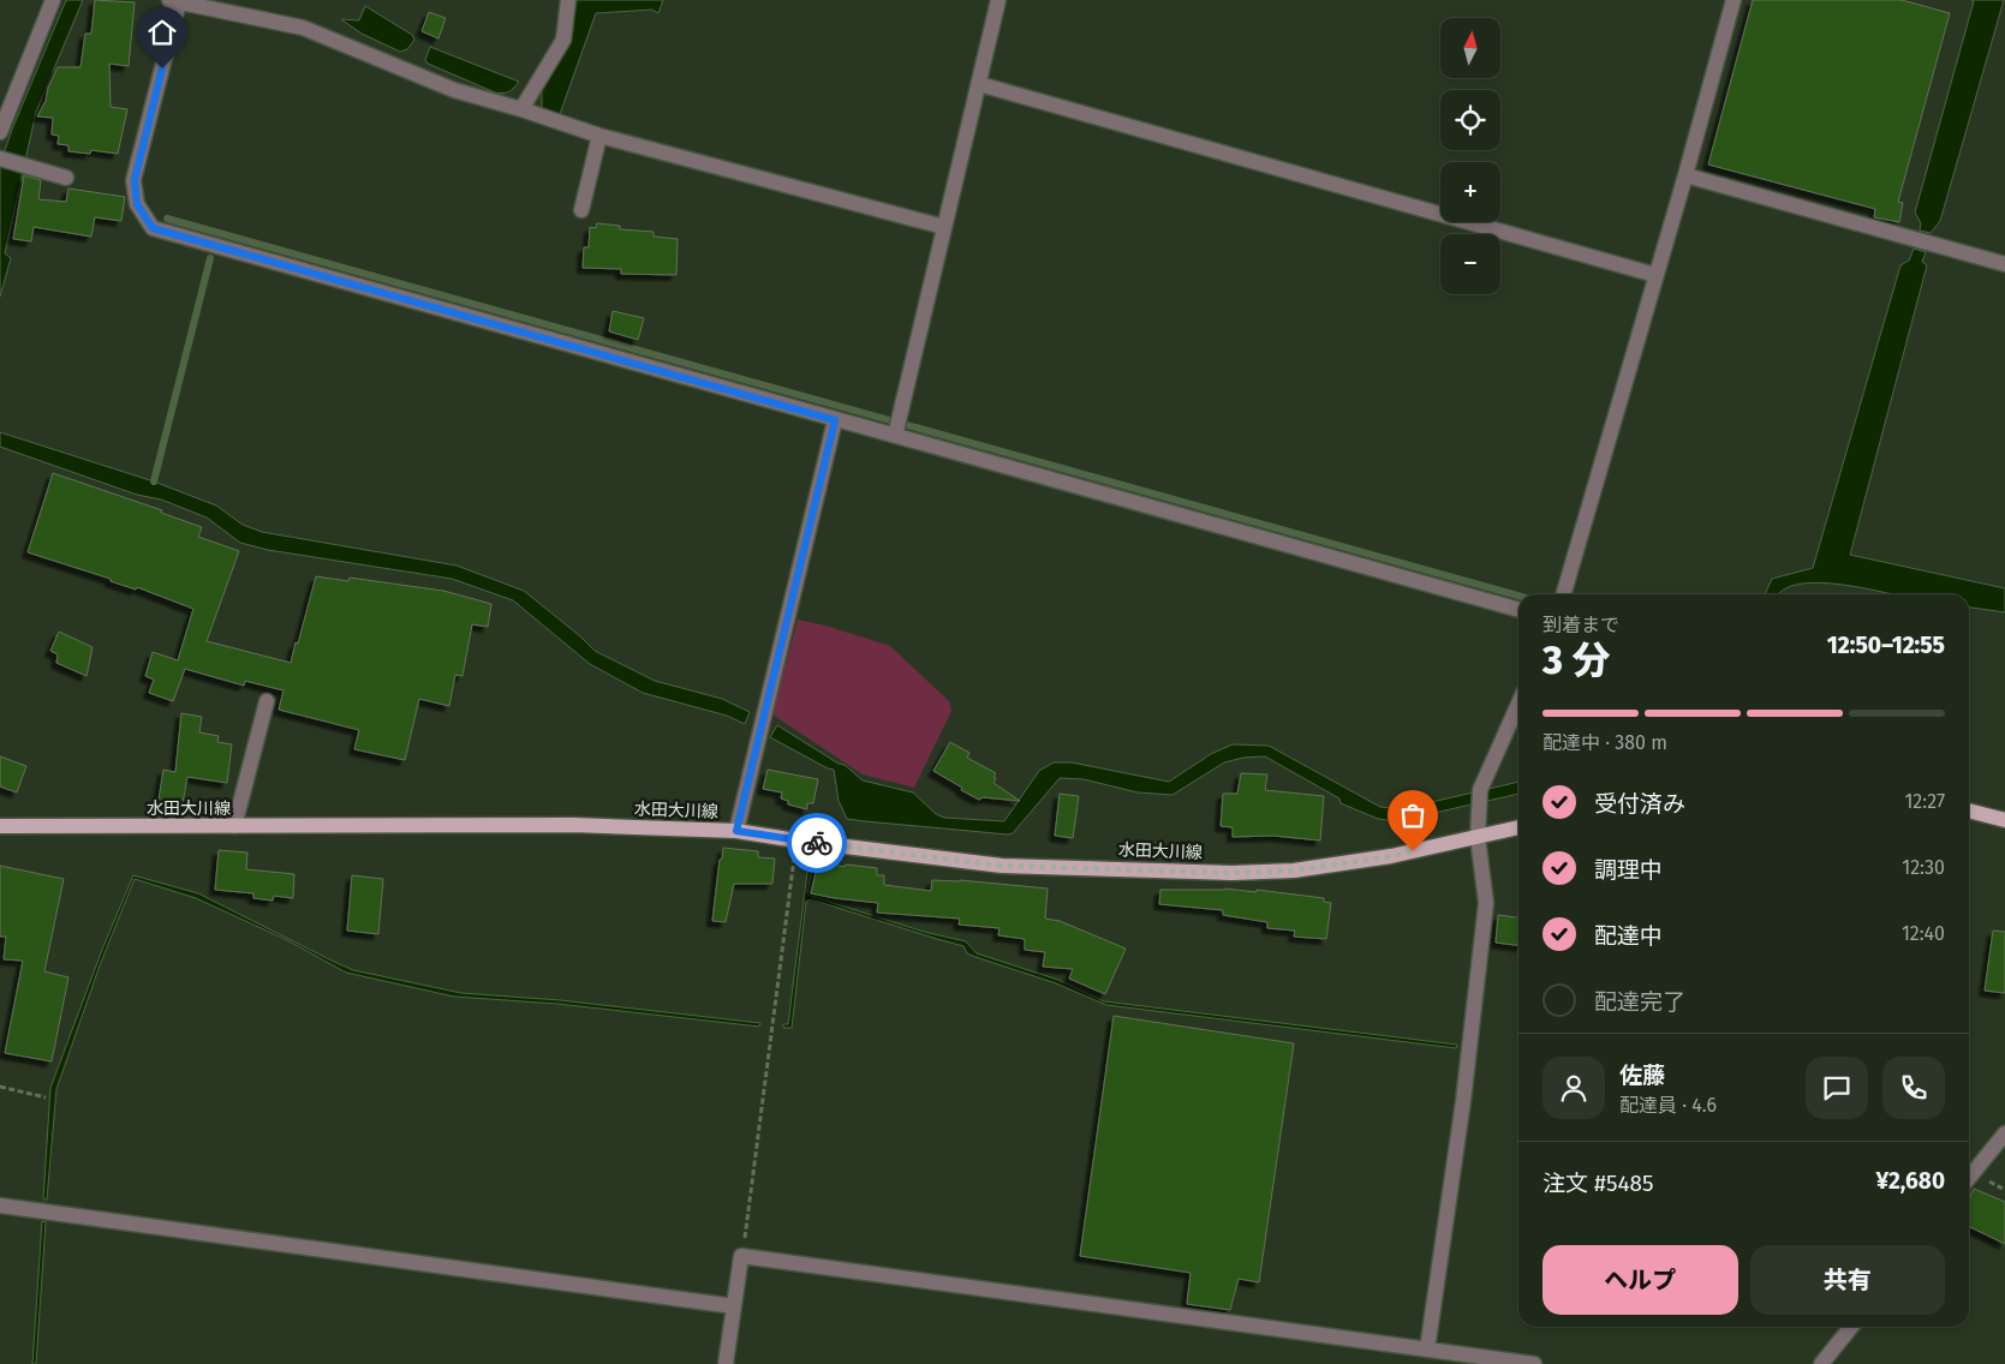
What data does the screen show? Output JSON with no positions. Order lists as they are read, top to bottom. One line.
{"streets":{"main road":["水田大川線"]},"north":"top","page":{"map_buttons":["+","−"],"heading":["3 分","到着まで","12:50–12:55"],"panel":["佐藤","配達員 · 4.6","注文 #5485","¥2,680"],"bar":"配達中 · 380 m","list":[["受付済み","12:27"],["調理中","12:30"],["配達中","12:40"],"配達完了"],"buttons":["ヘルプ","共有"]}}
